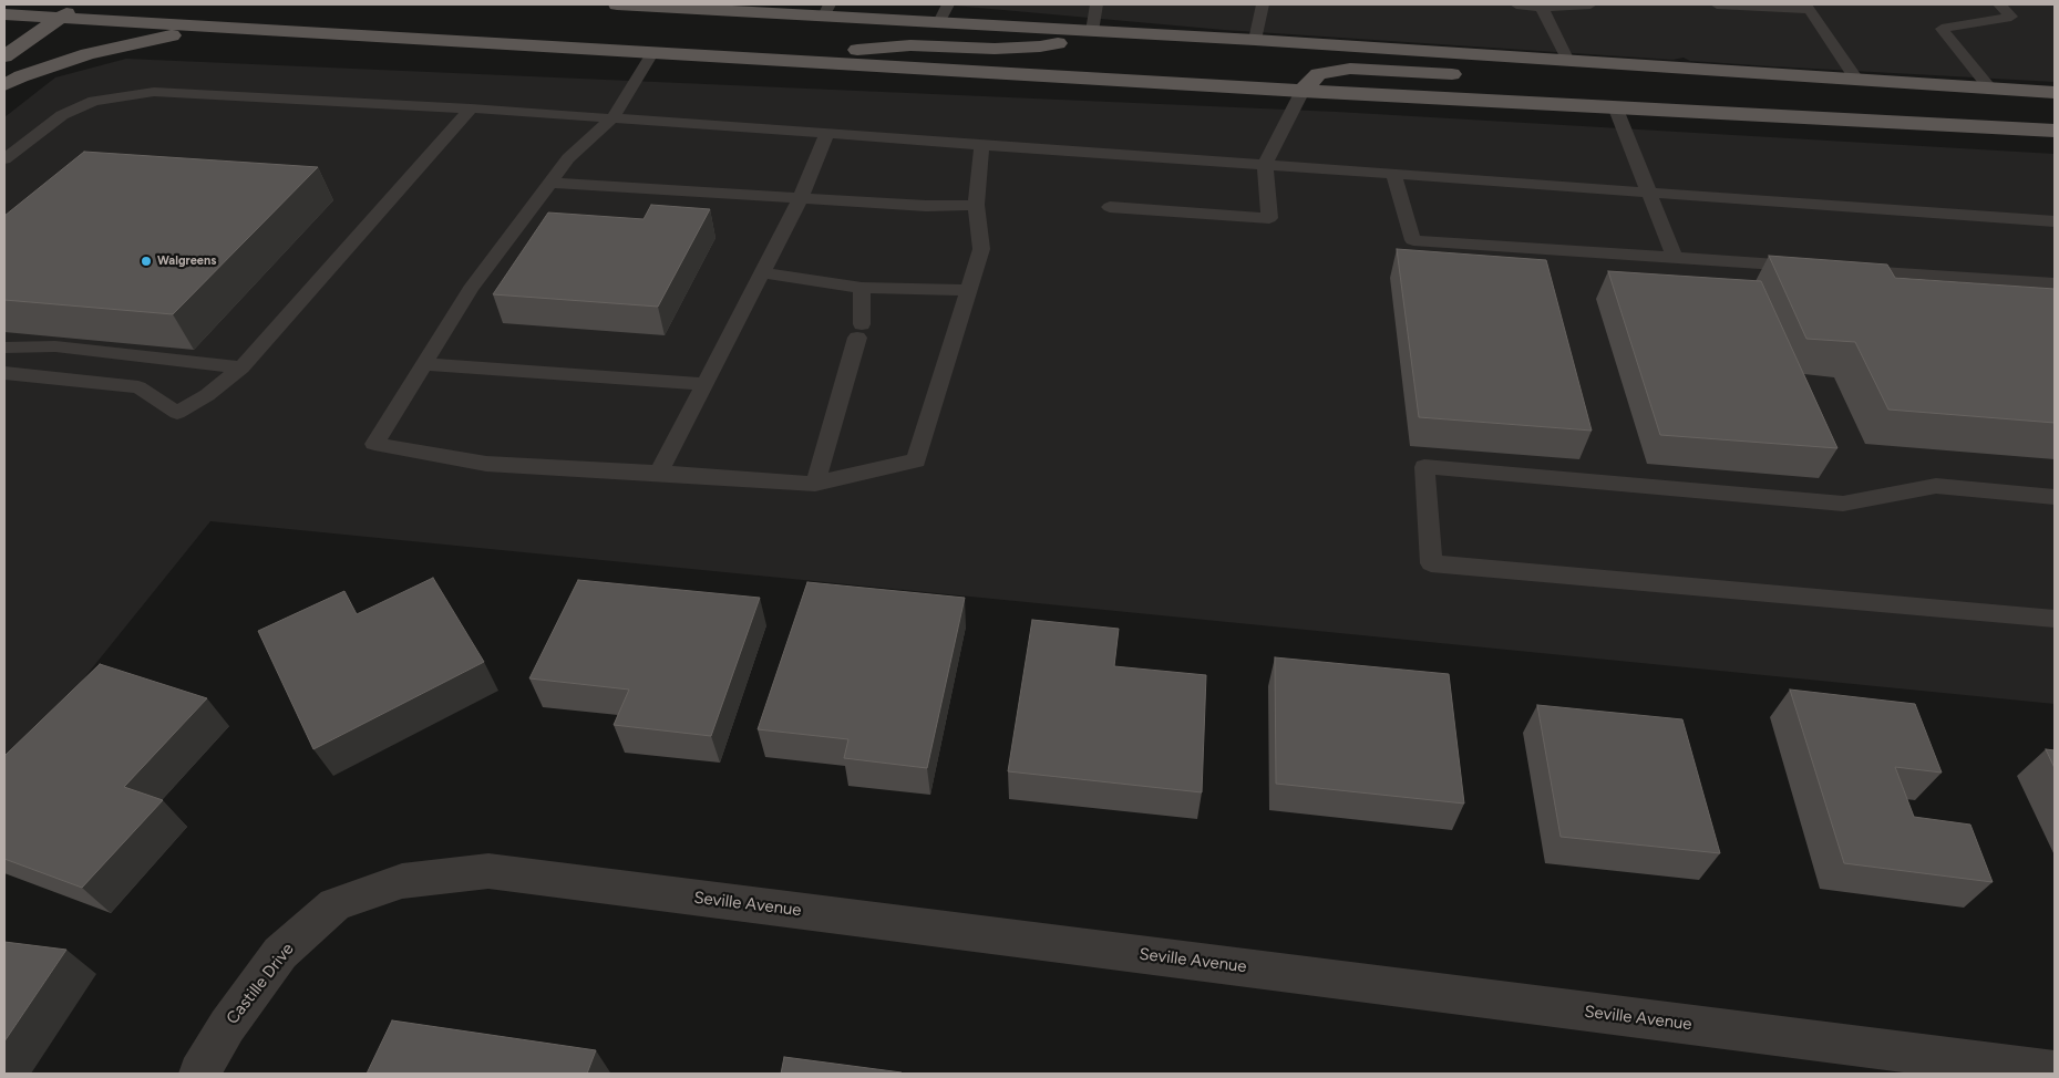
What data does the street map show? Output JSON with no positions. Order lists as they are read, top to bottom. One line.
{"streets":{"street":["Seville Avenue","Castille Drive"]},"crossings":[["Seville Avenue","Castille Drive"]],"places":["Walgreens"]}
